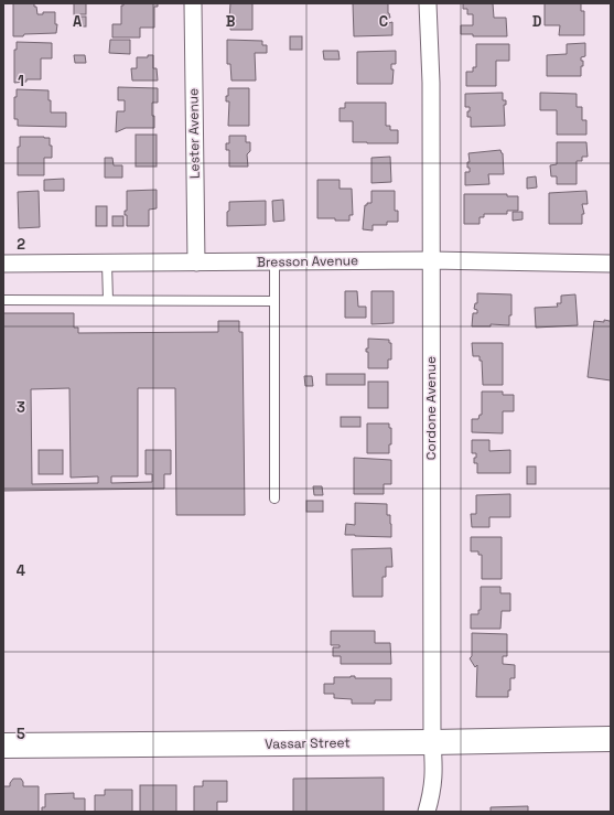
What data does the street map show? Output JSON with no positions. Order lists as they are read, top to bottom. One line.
{"streets":{"street":["Lester Avenue","Bresson Avenue","Cordone Avenue","Vassar Street"]},"crossings":[["Lester Avenue","Bresson Avenue"],["Bresson Avenue","Cordone Avenue"],["Cordone Avenue","Vassar Street"]],"grid":{"columns":["A","B","C","D"],"rows":["1","2","3","4","5"]}}
